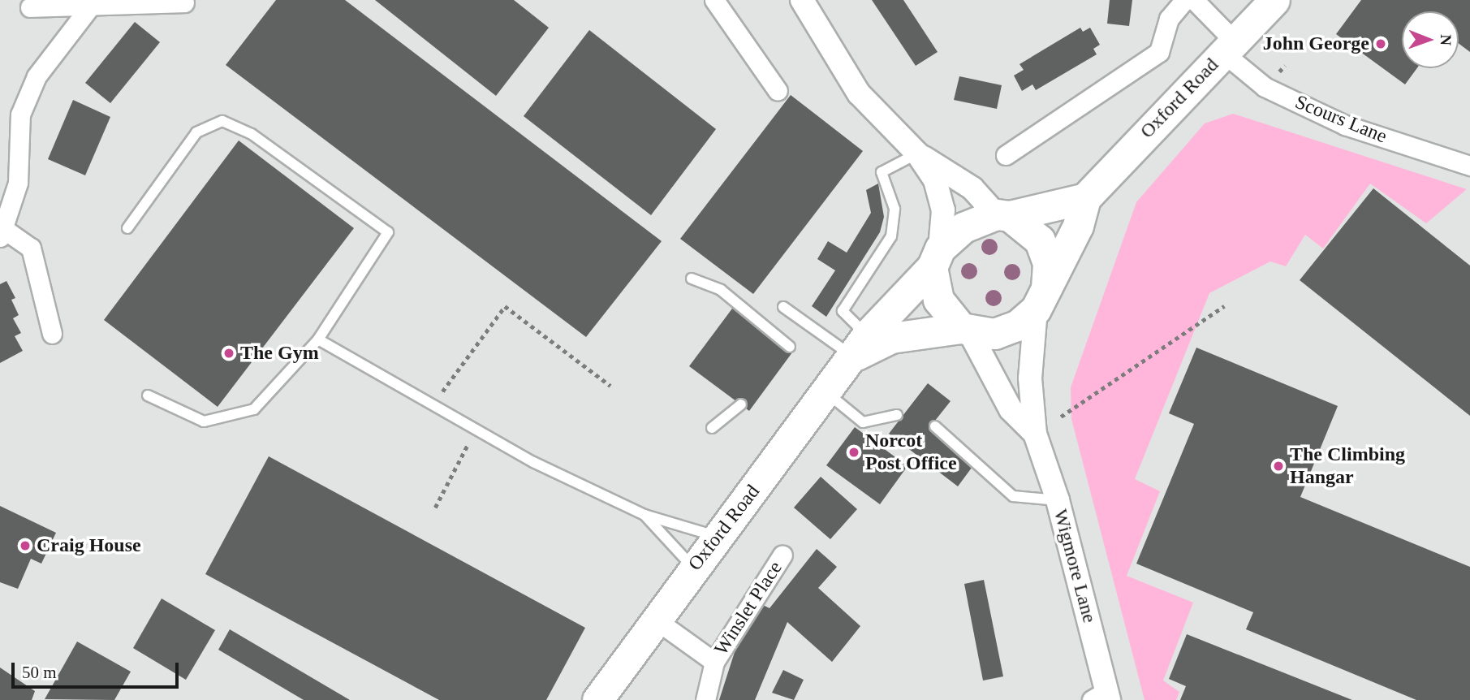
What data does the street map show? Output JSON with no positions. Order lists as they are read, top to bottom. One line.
{"streets":{"main road":["Oxford Road"],"street":["Scours Lane","Wigmore Lane","Winslet Place"]},"crossings":[["Oxford Road","Scours Lane"],["Oxford Road","Wigmore Lane"],["Oxford Road","Winslet Place"]],"places":["John George","The Gym","Norcot Post Office","The Climbing Hangar","Craig House"],"scale_bar":"50 m","north":"right"}
